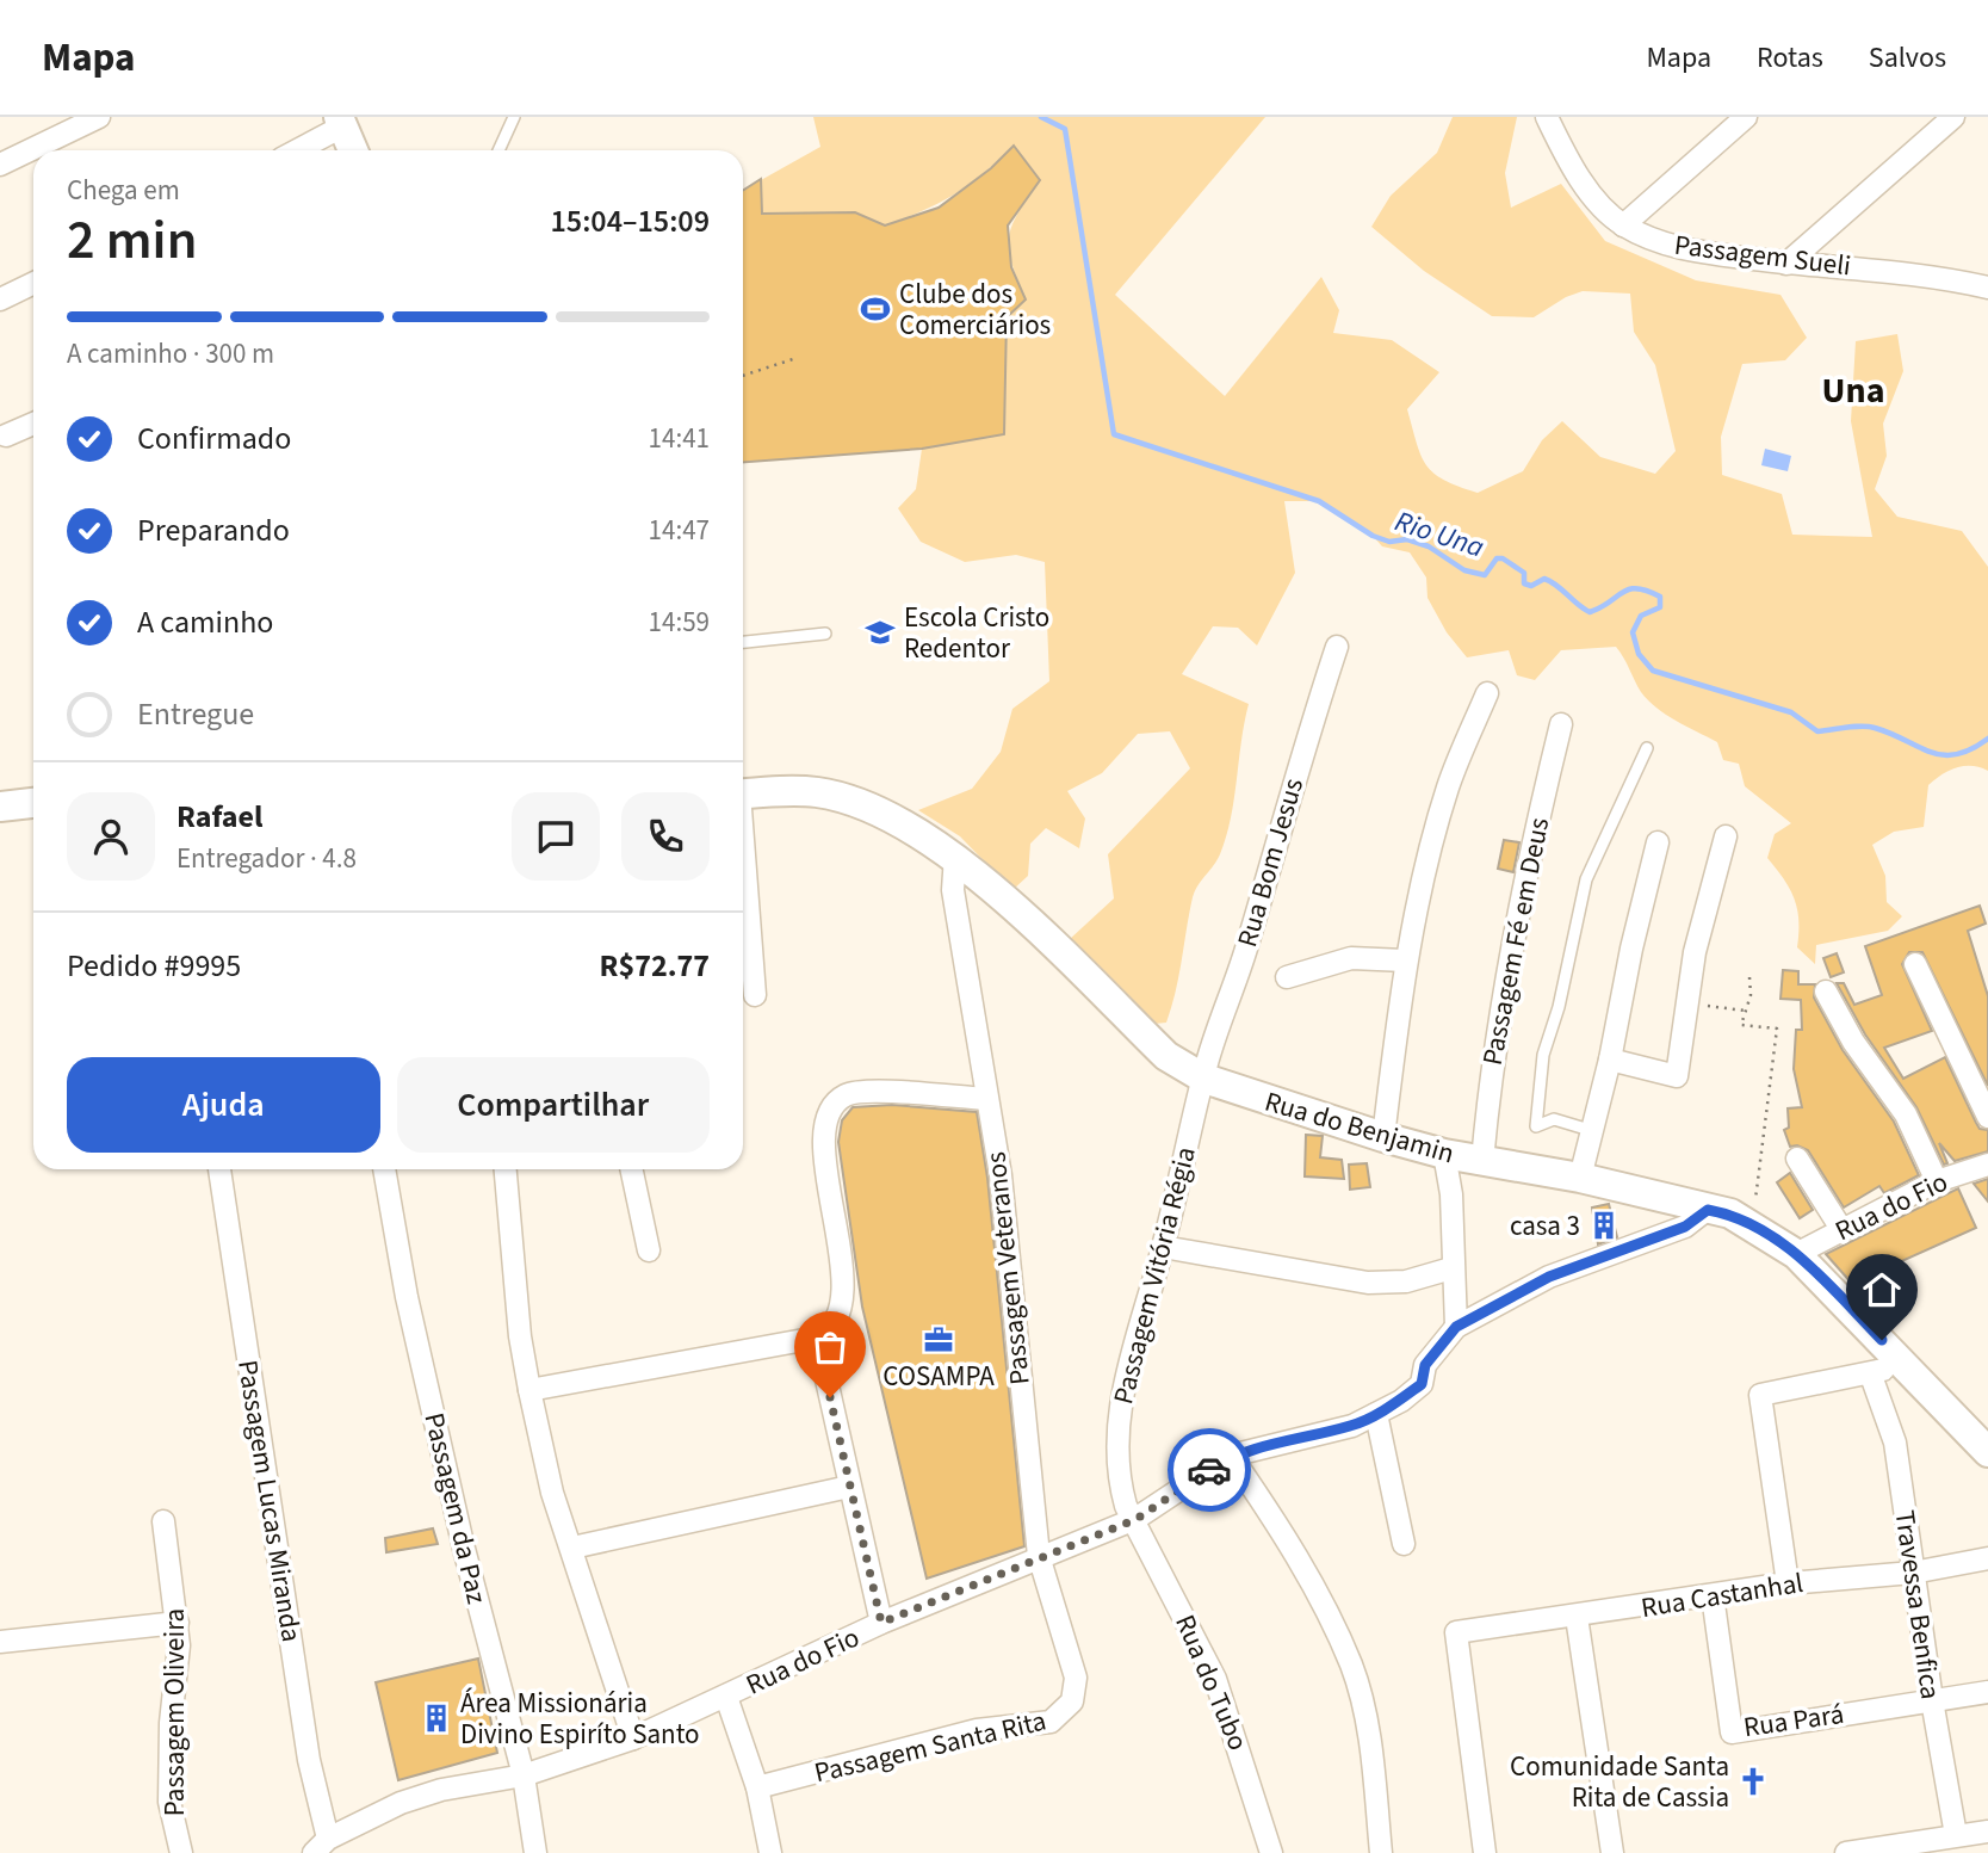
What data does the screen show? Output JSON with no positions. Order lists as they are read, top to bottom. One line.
{"streets":{"main road":["Rua do Benjamin"],"street":["Passagem Sueli","Rua Bom Jesus","Passagem Fé em Deus","Rua do Fio","Passagem Veteranos","Passagem Vitória Régia","Passagem Lucas Miranda","Passagem da Paz","Rua Castanhal","Travessa Benfica","Rua do Tubo","Passagem Oliveira","Rua Pará","Passagem Santa Rita"]},"crossings":[["Rua Bom Jesus","Rua do Benjamin"],["Rua Bom Jesus","Passagem Vitória Régia"],["Passagem Fé em Deus","Rua do Benjamin"],["Rua do Benjamin","Rua do Fio"],["Rua do Benjamin","Passagem Veteranos"],["Rua do Benjamin","Passagem Vitória Régia"],["Rua do Fio","Passagem Veteranos"],["Rua do Fio","Passagem Vitória Régia"],["Rua do Fio","Passagem Lucas Miranda"],["Rua do Fio","Passagem da Paz"],["Rua do Fio","Rua do Tubo"],["Passagem Veteranos","Passagem Santa Rita"],["Passagem Vitória Régia","Rua do Tubo"],["Rua Castanhal","Travessa Benfica"],["Rua Castanhal","Rua Pará"],["Travessa Benfica","Rua Pará"]],"districts":["Una"],"water":["Rio Una"],"places":{"sports":["Clube dos Comerciários"],"school or university":["Escola Cristo Redentor"],"building":["casa 3","Área Missionária Divino Espiríto Santo"],"office":["COSAMPA"],"church":["Comunidade Santa Rita de Cassia"]},"page":{"header":"Mapa","nav":["Mapa","Rotas","Salvos"],"heading":["2 min","Chega em","15:04–15:09"],"panel":["Rafael","Entregador · 4.8","Pedido #9995","R$72.77"],"bar":"A caminho · 300 m","list":[["Confirmado","14:41"],["Preparando","14:47"],["A caminho","14:59"],"Entregue"],"buttons":["Ajuda","Compartilhar"]}}
